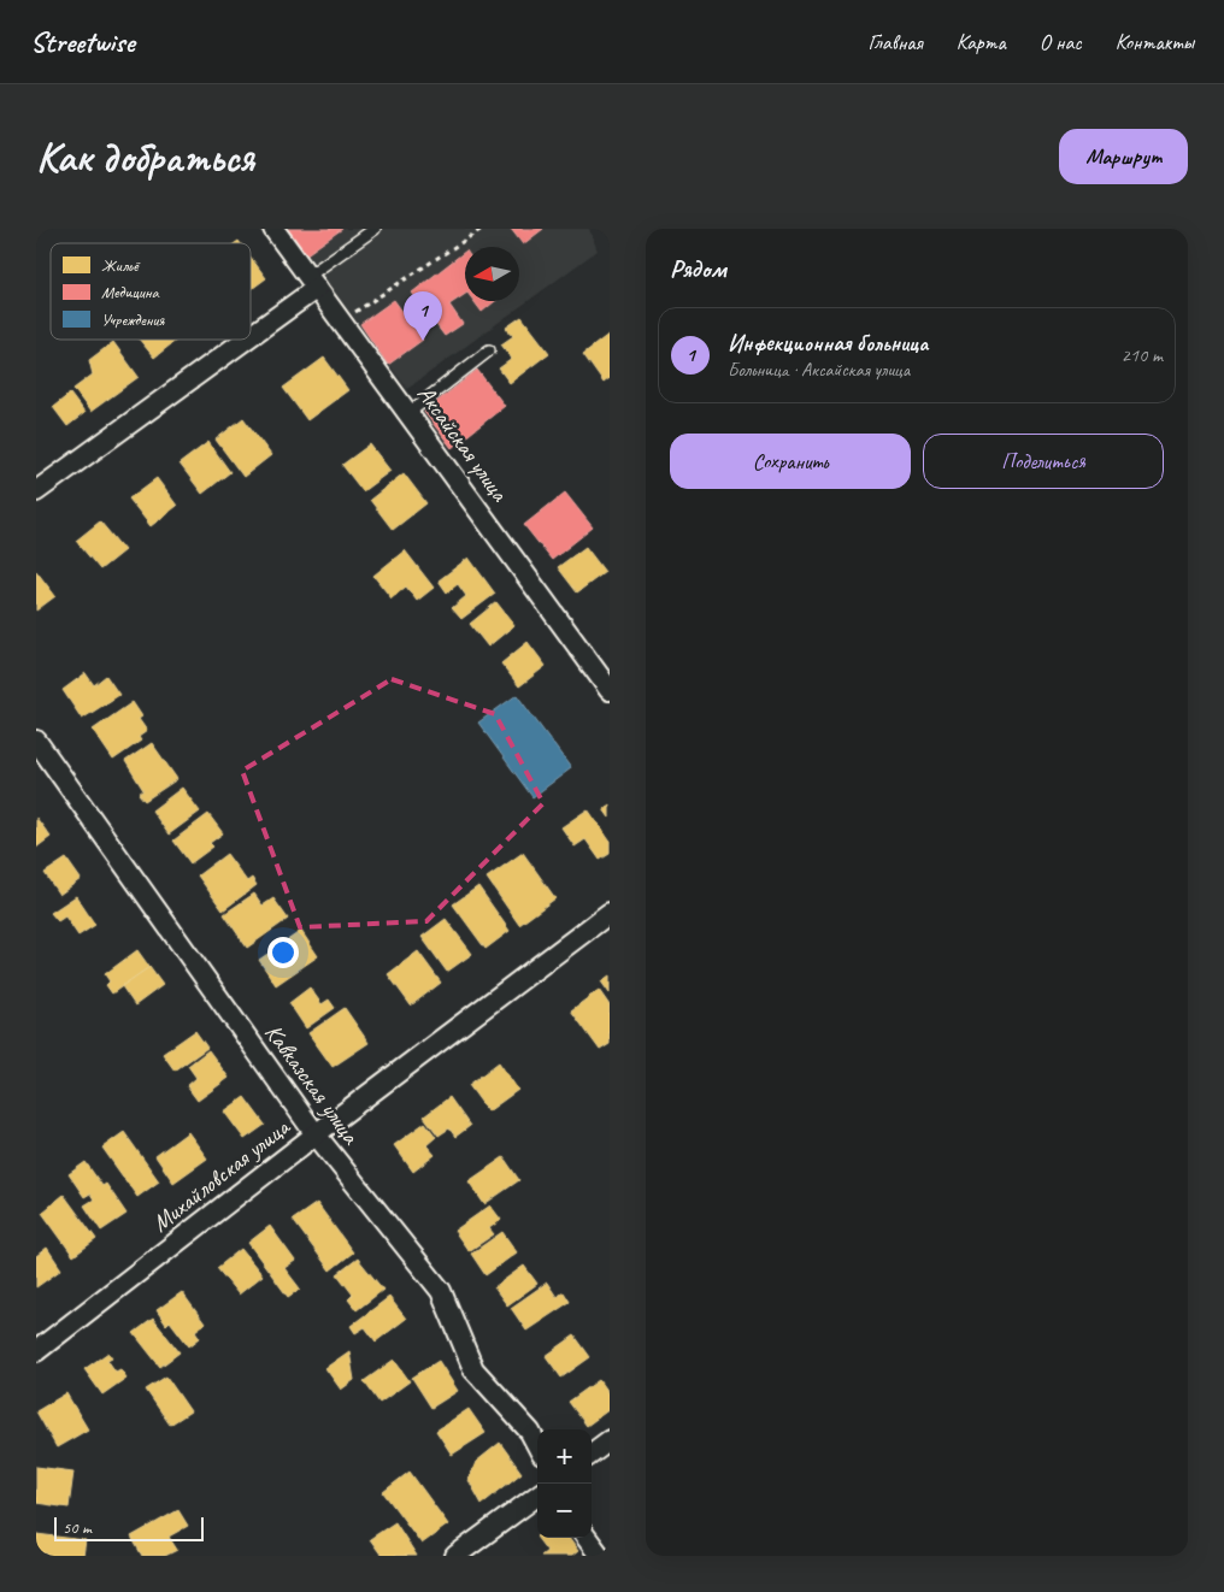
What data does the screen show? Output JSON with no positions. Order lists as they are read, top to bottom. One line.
{"streets":{"street":["Аксайская улица","Кавказская улица","Михайловская улица"]},"crossings":[["Кавказская улица","Михайловская улица"]],"legend":["Жильё","Медицина","Учреждения"],"scale_bar":"50 m","north":"left","page":{"header":"Streetwise","nav":["Главная","Карта","О нас","Контакты"],"buttons":["Маршрут",["Сохранить","Поделиться"]],"title":"Как добраться","heading":"Рядом","pins":"1","list":[{"mark":"1","name":"Инфекционная больница","note":"Больница · Аксайская улица","value":"210 m"}],"map_buttons":["+","−"],"scale":"50 m"}}
